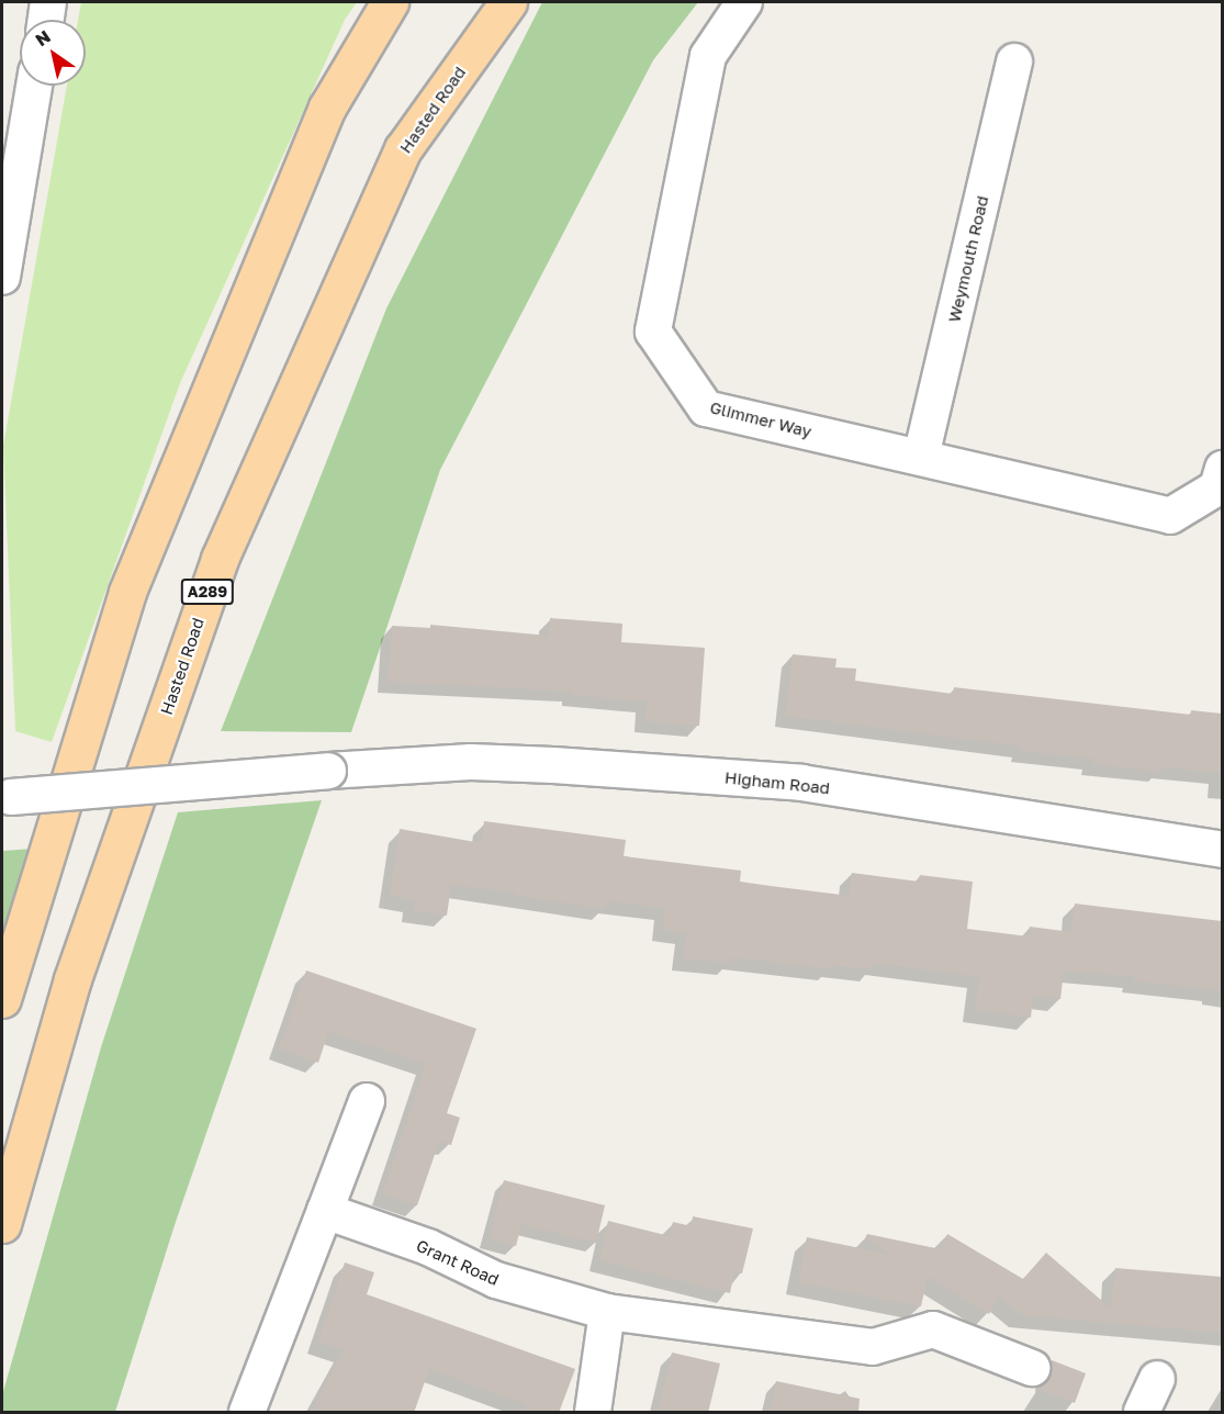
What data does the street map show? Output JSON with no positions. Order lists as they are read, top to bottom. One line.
{"streets":{"main road":["Hasted Road","A289"],"street":["Weymouth Road","Glimmer Way","Higham Road","Grant Road"]},"crossings":[["Weymouth Road","Glimmer Way"]],"north":"top left"}
